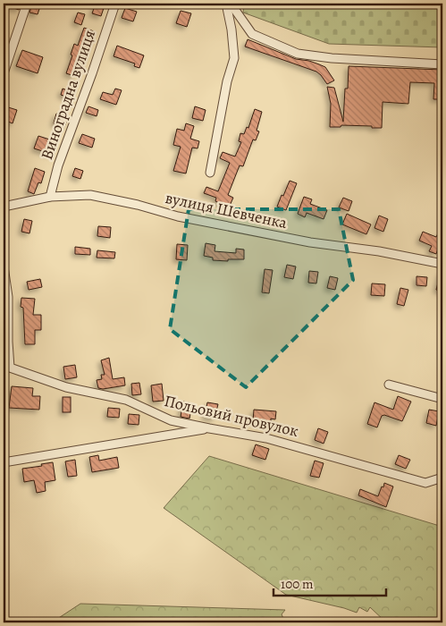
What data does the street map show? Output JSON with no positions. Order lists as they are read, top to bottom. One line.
{"streets":{"street":["Виноградна вулиця","вулиця Шевченка","Польовий провулок"]},"crossings":[["Виноградна вулиця","вулиця Шевченка"]],"scale_bar":"100 m"}
